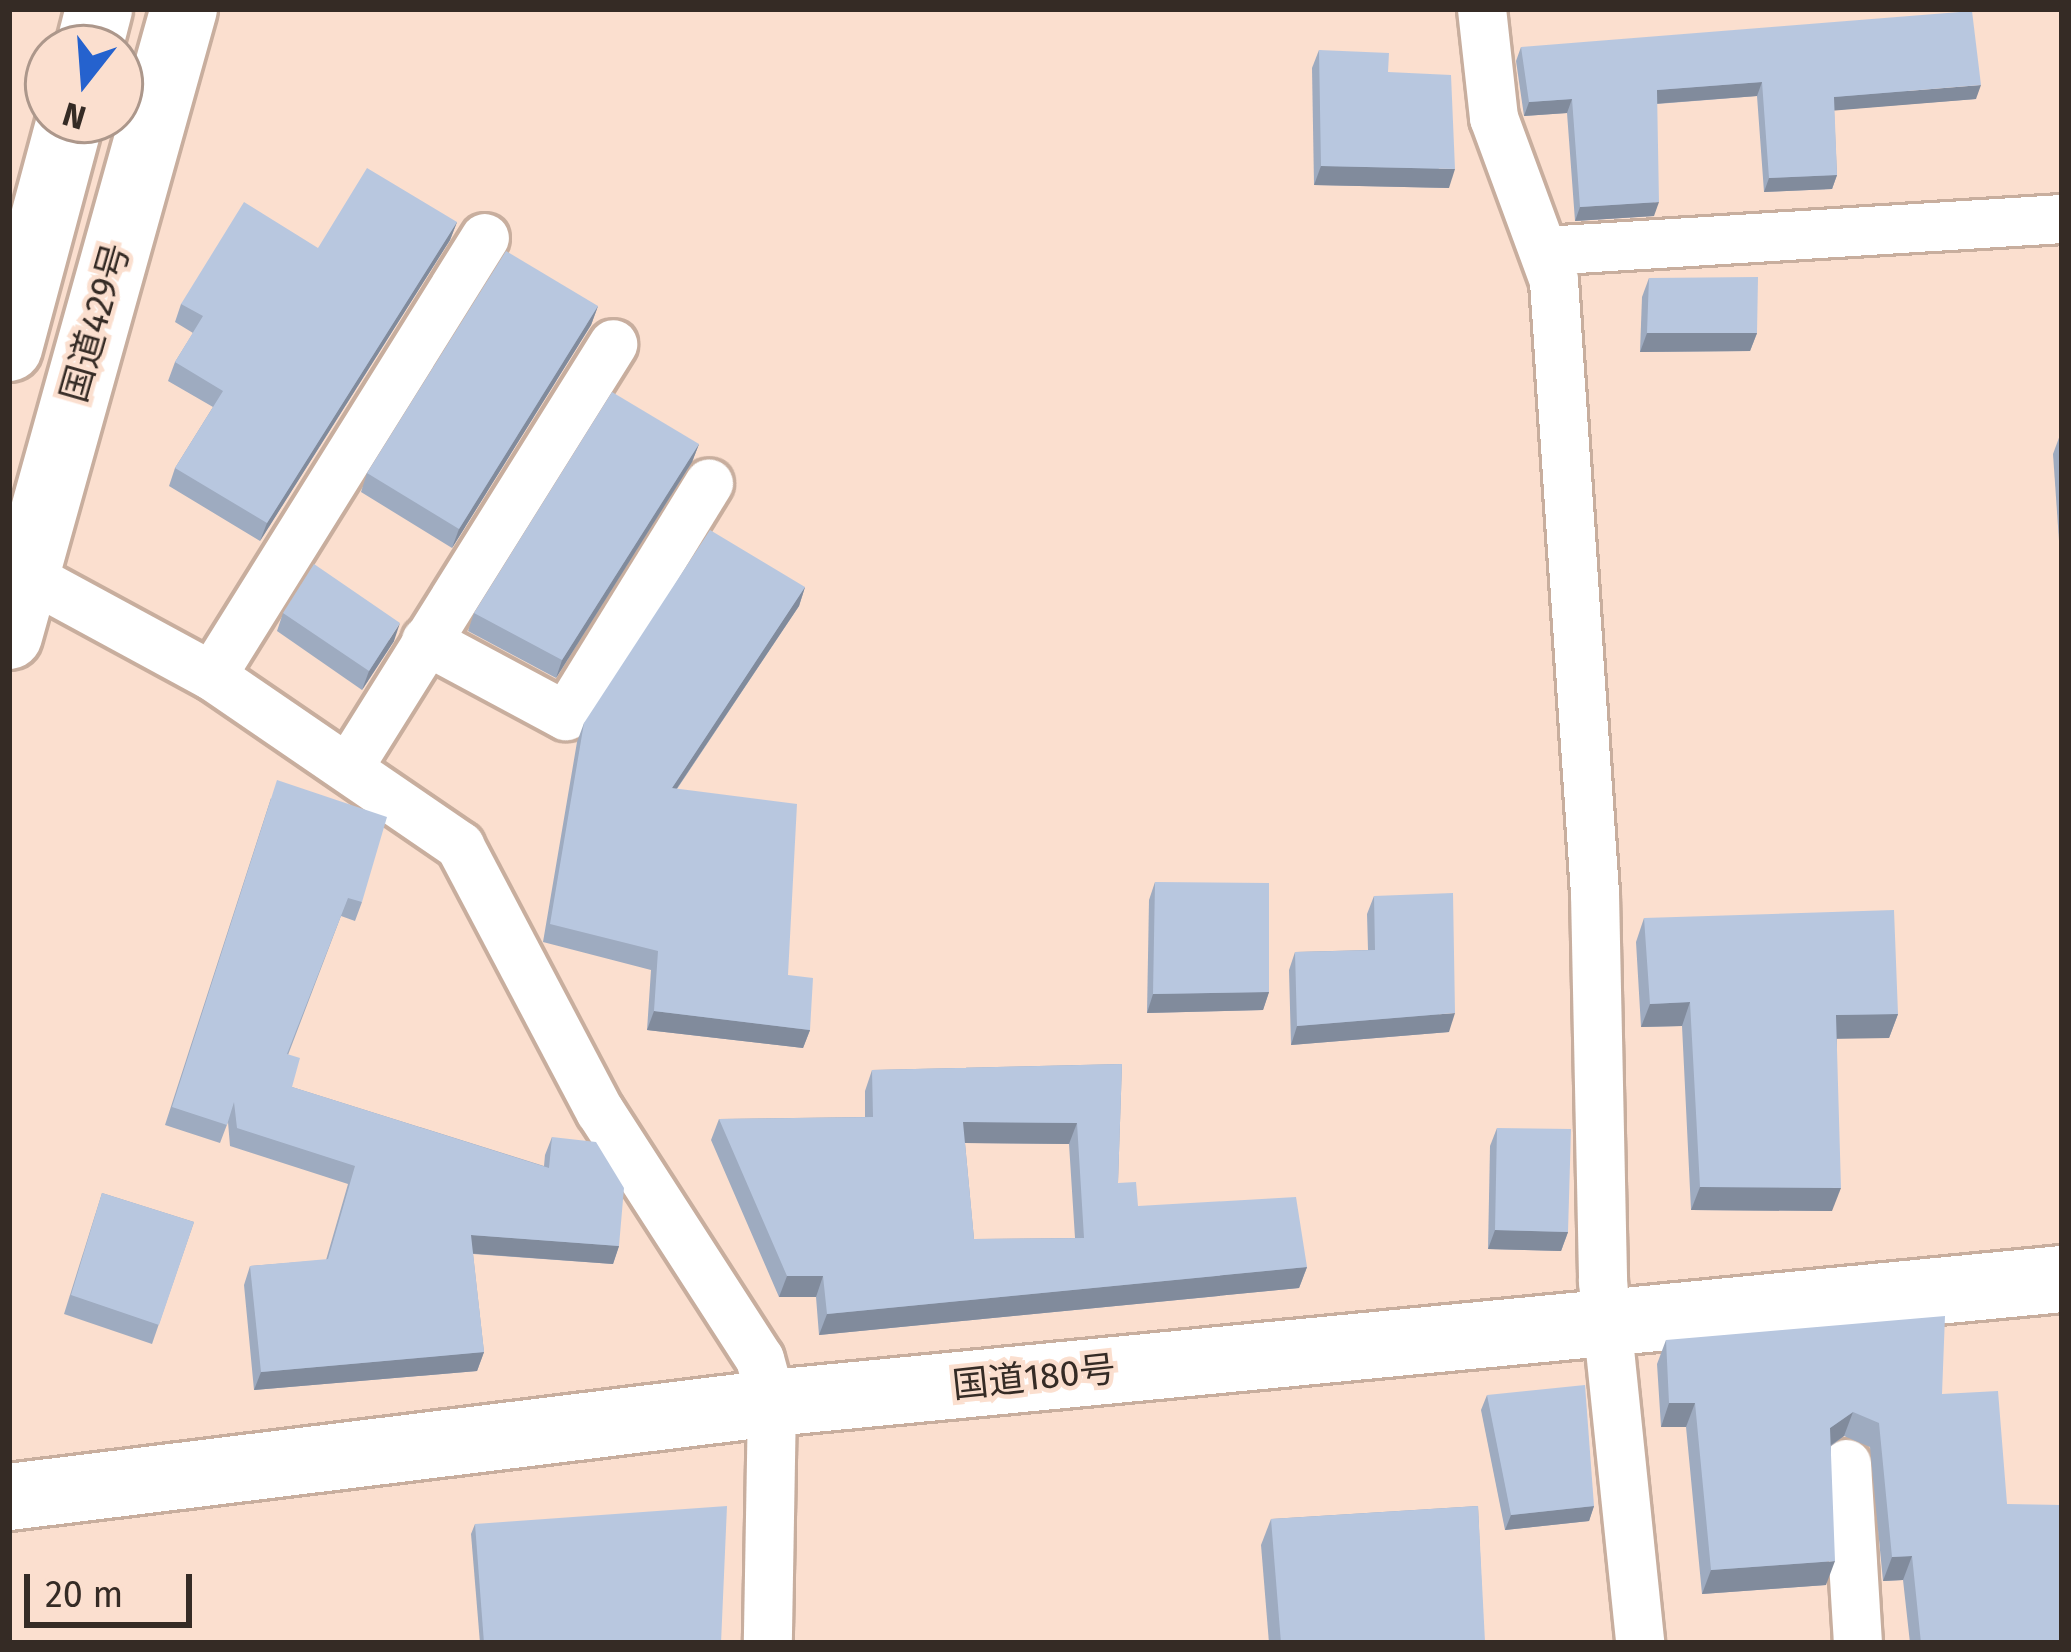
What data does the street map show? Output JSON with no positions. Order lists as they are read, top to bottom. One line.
{"streets":{"highway":["国道429号","国道180号"]},"scale_bar":"20 m","north":"bottom"}
